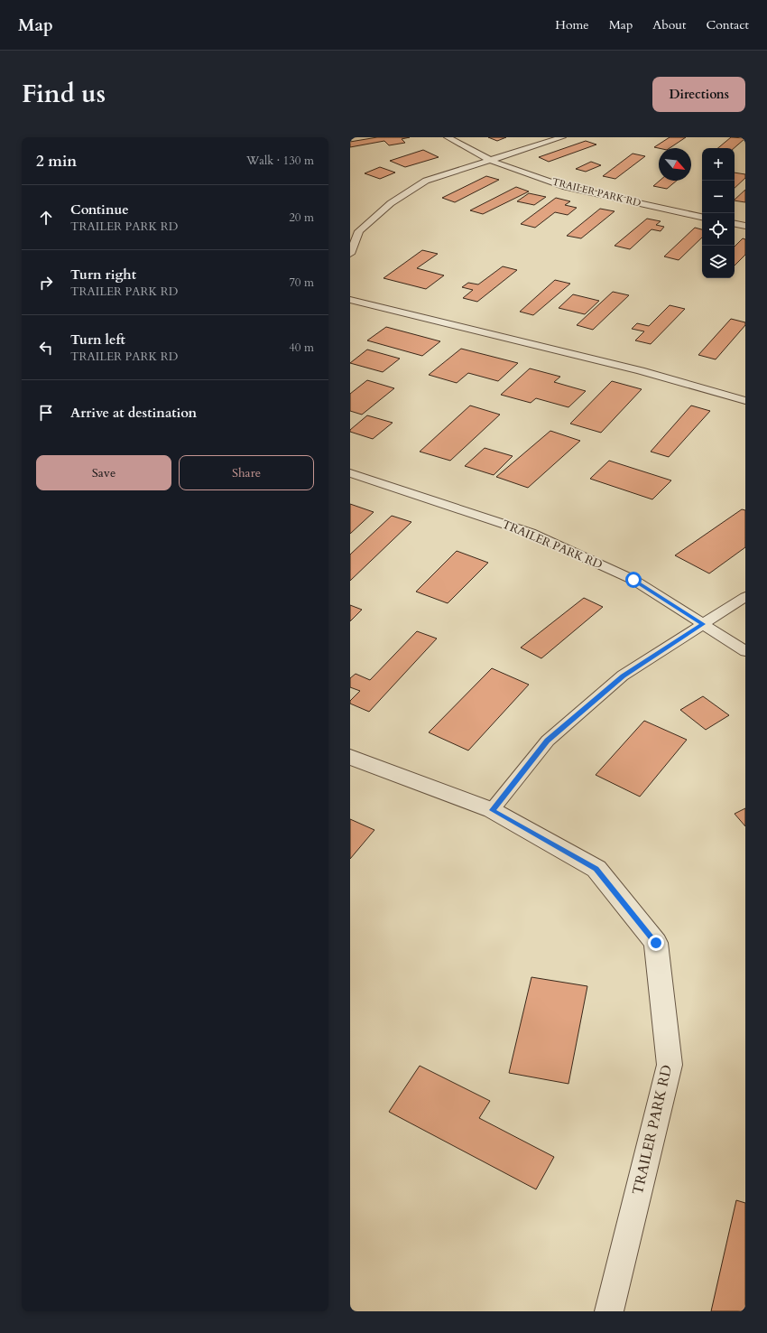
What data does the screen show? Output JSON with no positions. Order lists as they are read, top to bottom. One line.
{"streets":{"street":["TRAILER PARK RD"]},"north":"bottom right","page":{"header":"Map","nav":["Home","Map","About","Contact"],"title":"Find us","buttons":["Directions",["Save","Share"]],"heading":["2 min","Walk · 130 m"],"map_buttons":["+","−"],"list":[["Continue","TRAILER PARK RD","20 m"],["Turn right","TRAILER PARK RD","70 m"],["Turn left","TRAILER PARK RD","40 m"],"Arrive at destination"]}}
